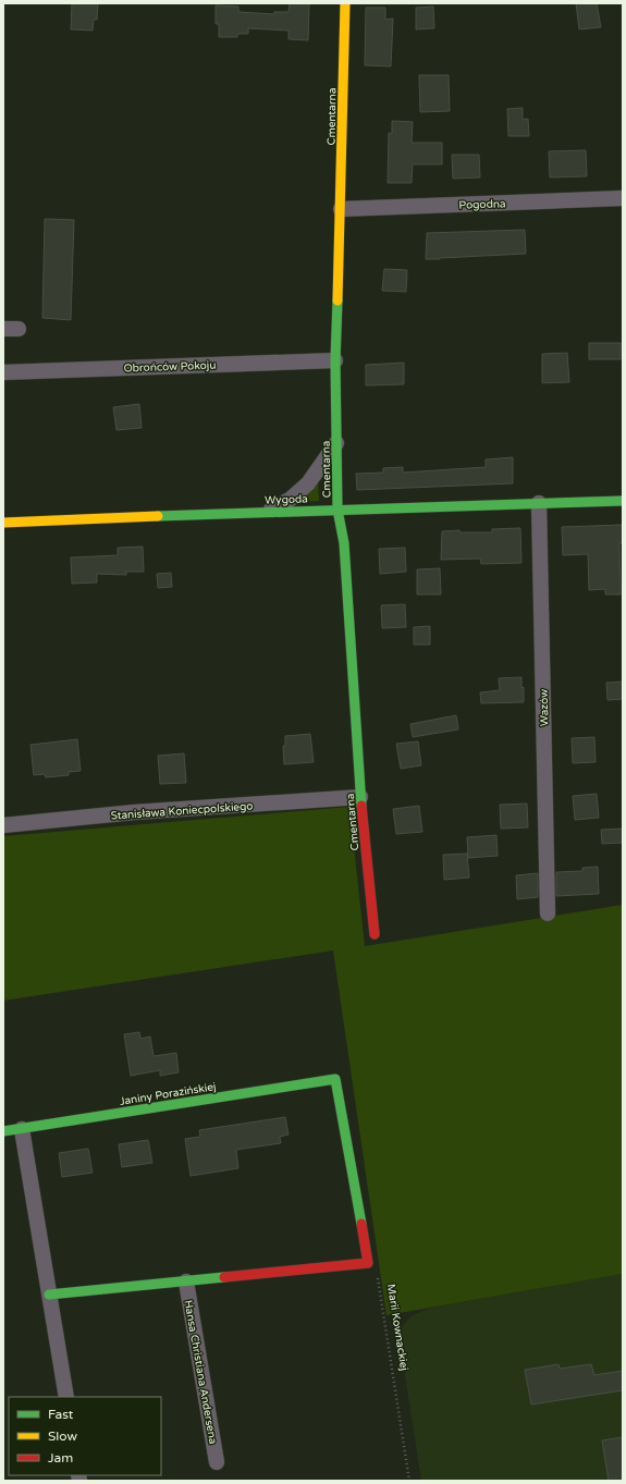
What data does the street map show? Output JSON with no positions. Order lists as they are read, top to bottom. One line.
{"streets":{"street":["Cmentarna","Pogodna","Obrońców Pokoju","Wygoda","Wazów","Stanisława Koniecpolskiego","Janiny Porazińskiej","Hansa Christiana Andersena"],"path":["Marii Kownackiej"]},"crossings":[["Cmentarna","Pogodna"],["Cmentarna","Obrońców Pokoju"],["Cmentarna","Wygoda"],["Cmentarna","Stanisława Koniecpolskiego"],["Wygoda","Wazów"],["Janiny Porazińskiej","Marii Kownackiej"]],"legend":["Fast","Slow","Jam"]}
